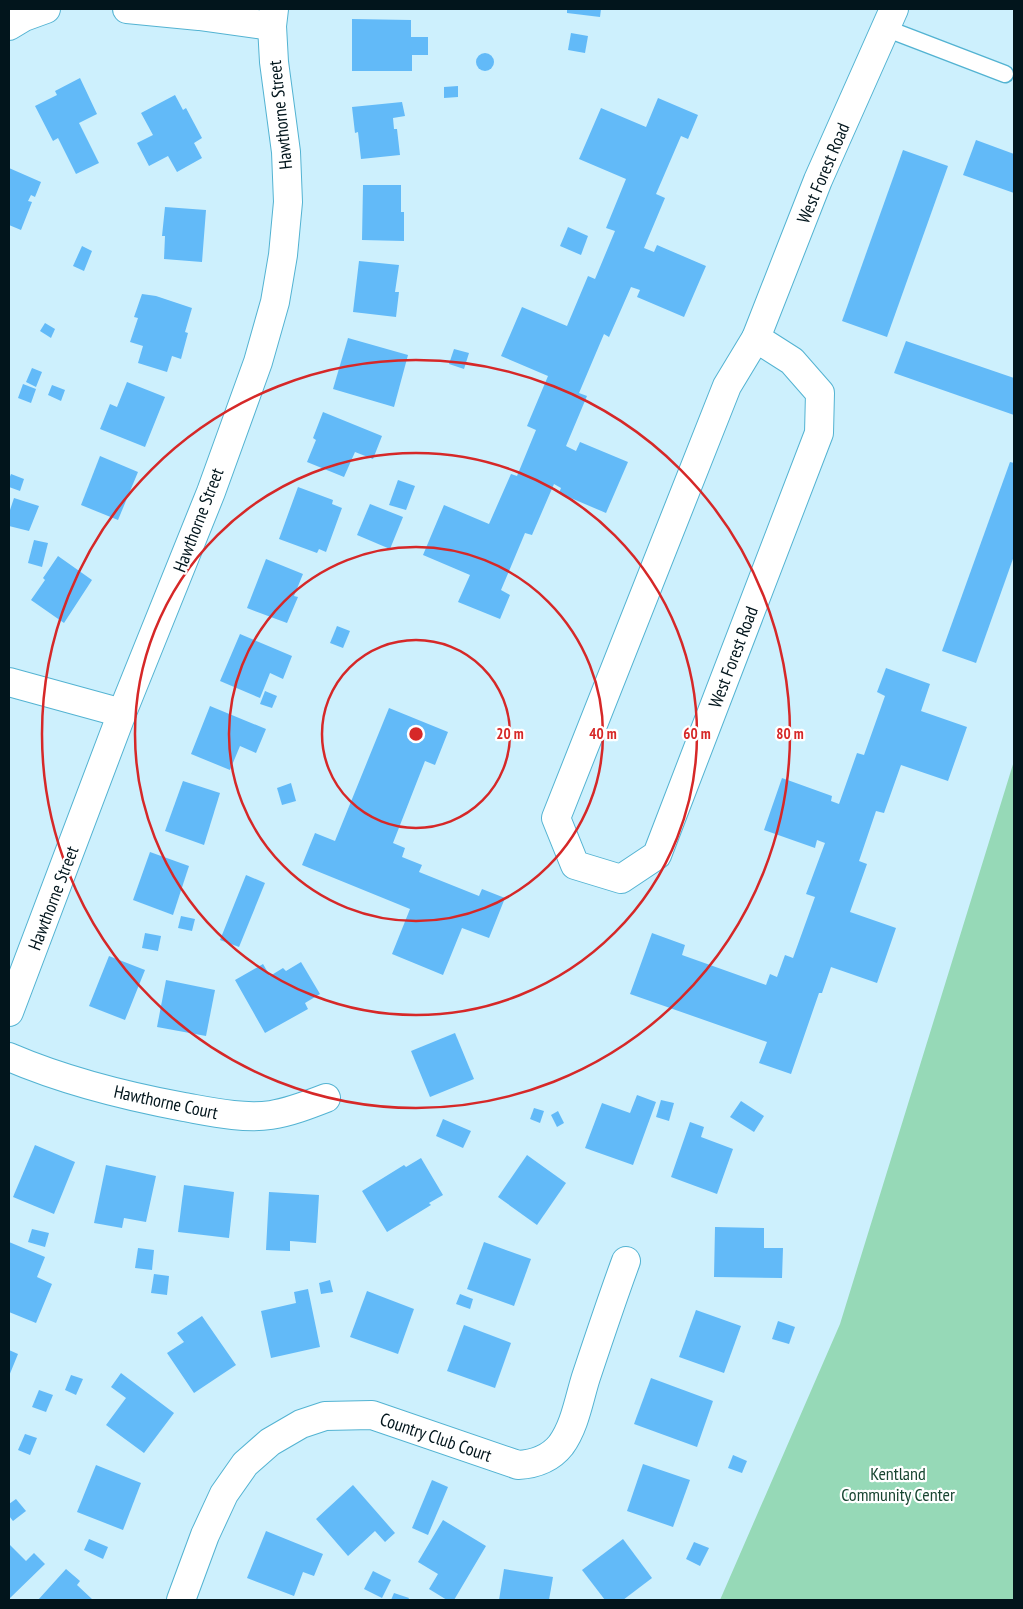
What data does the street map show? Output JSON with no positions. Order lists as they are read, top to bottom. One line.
{"streets":{"street":["Hawthorne Street","West Forest Road","Hawthorne Court","Country Club Court"]},"parks":["Kentland Community Center"],"rings":["20 m","40 m","60 m","80 m"]}
